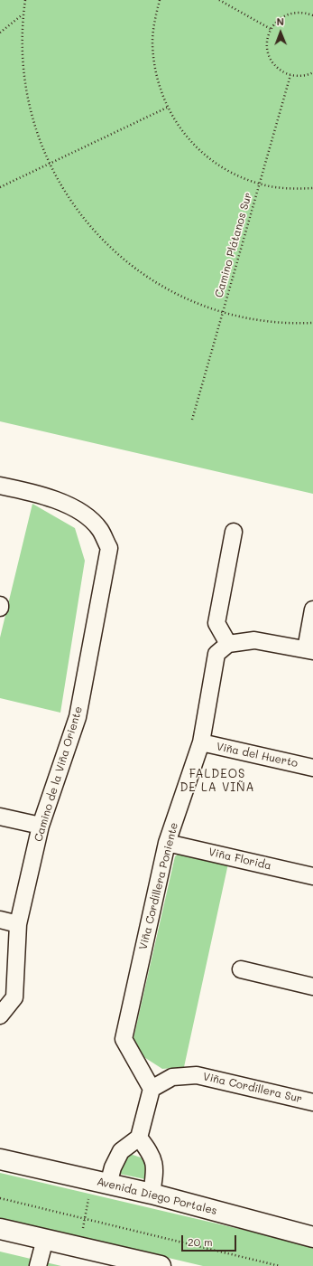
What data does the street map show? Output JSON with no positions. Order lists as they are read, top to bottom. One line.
{"streets":{"street":["Viña del Huerto","Camino de la Viña Oriente","Viña Florida","Viña Cordillera Poniente","Viña Cordillera Sur","Avenida Diego Portales"],"path":["Camino Plátanos Sur"]},"crossings":[["Viña del Huerto","Viña Cordillera Poniente"],["Viña Florida","Viña Cordillera Poniente"],["Viña Cordillera Poniente","Viña Cordillera Sur"]],"districts":["FALDEOS DE LA VIÑA"],"scale_bar":"20 m","north":"top"}
